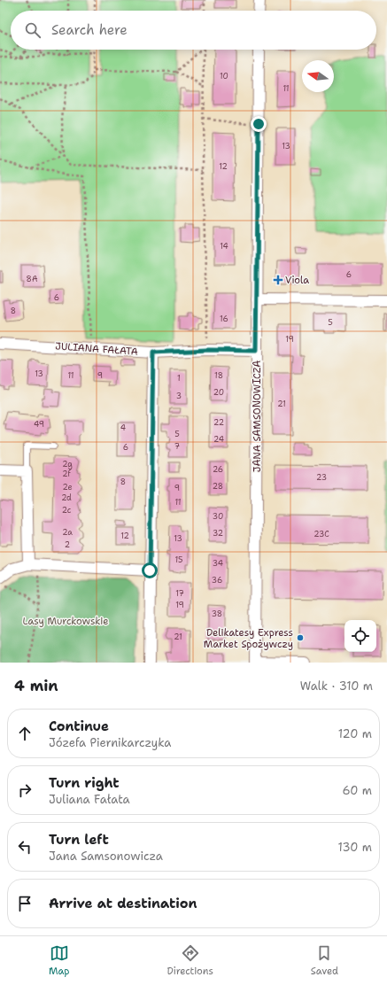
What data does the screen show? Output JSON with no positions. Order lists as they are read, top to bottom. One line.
{"streets":{"street":["JULIANA FAŁATA","JANA SAMSONOWICZA"]},"crossings":[["JULIANA FAŁATA","JANA SAMSONOWICZA"]],"parks":["Lasy Murckowskie"],"places":{"health":["Viola"],"other":["Delikatesy Express Market Spożywczy"]},"house_numbers":["10","11","13","12","14","6","8A","6","8","16","5","19","13","11","9","18","1","20","3","21","22","49","4","5","24","7","6","2g","26","2f","23","8","28","2e","9","2d","11","2c","30","2a","32","23C","12","13","2","15","34","36","17","19","38","21"],"north":"left","page":{"search":"Search here","heading":["4 min","Walk · 310 m"],"list":[["Continue","Józefa Piernikarczyka","120 m"],["Turn right","Juliana Fałata","60 m"],["Turn left","Jana Samsonowicza","130 m"],"Arrive at destination"],"nav":["Map","Directions","Saved"]}}
